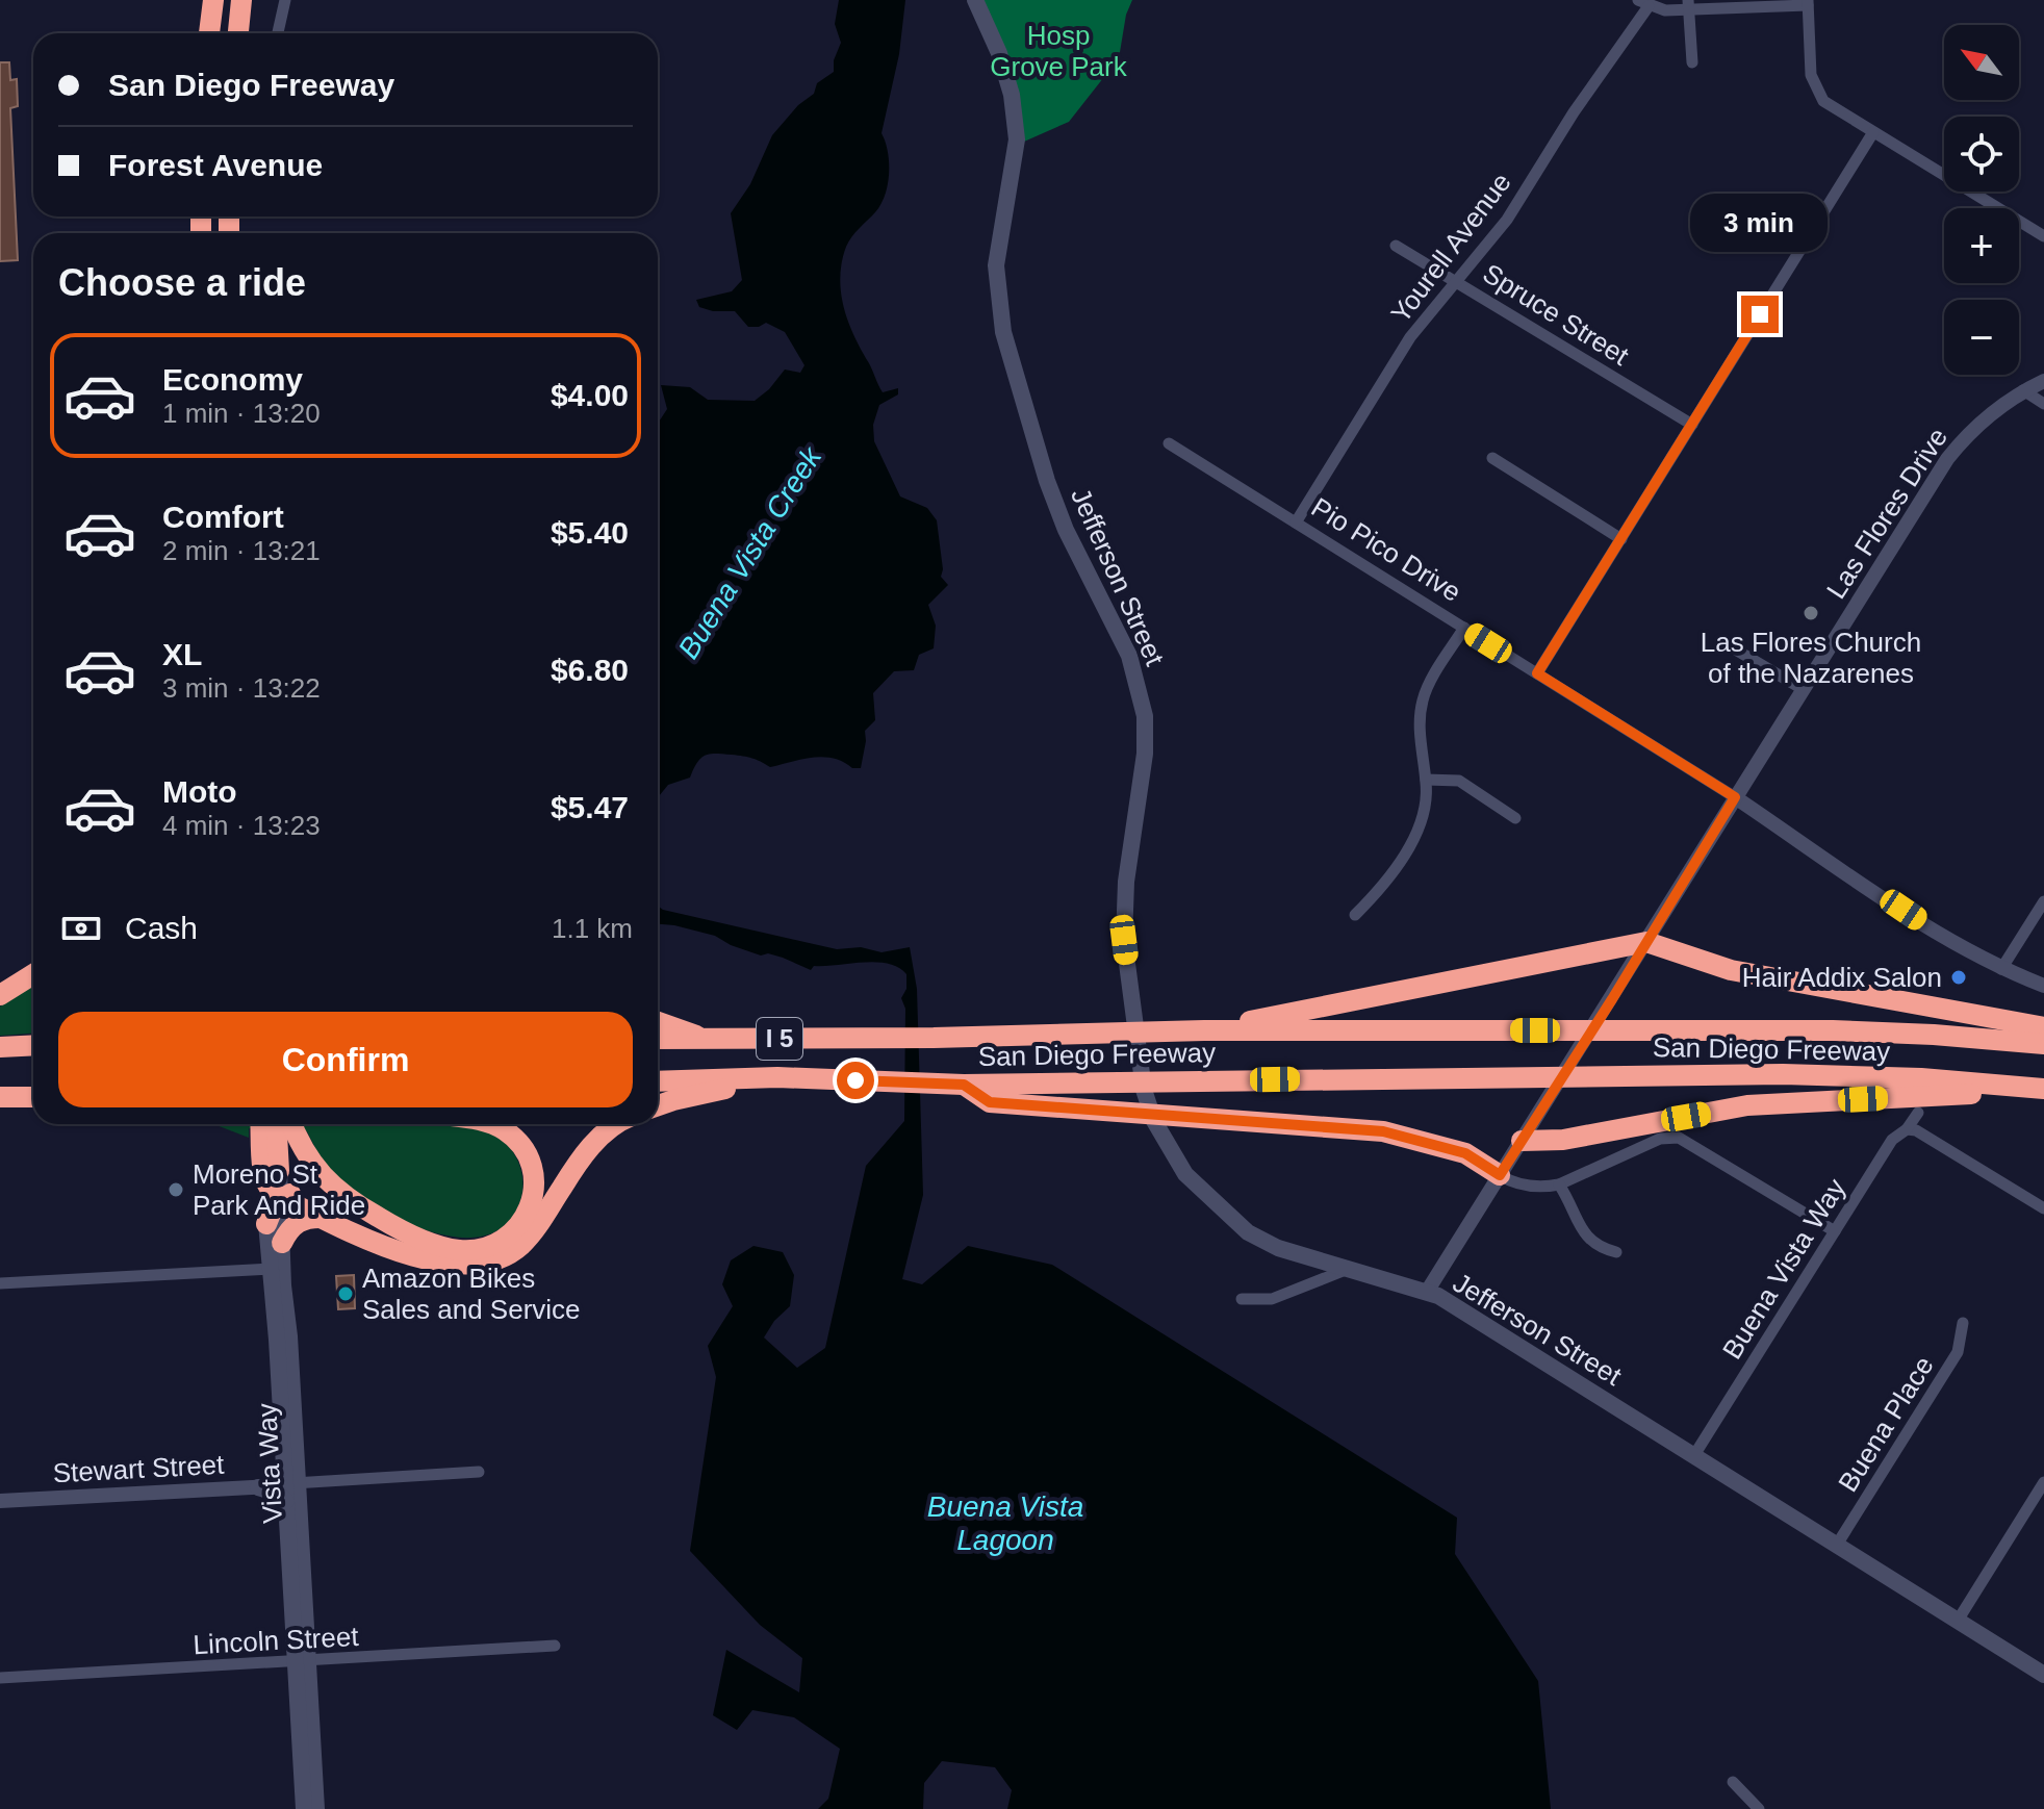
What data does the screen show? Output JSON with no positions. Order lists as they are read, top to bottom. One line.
{"streets":{"highway":["I 5","San Diego Freeway"],"main road":["Jefferson Street","Vista Way"],"street":["Yourell Avenue","Spruce Street","Las Flores Drive","Pio Pico Drive","Buena Vista Way","Buena Place","Stewart Street","Lincoln Street"]},"crossings":[["Yourell Avenue","Spruce Street"],["Yourell Avenue","Pio Pico Drive"],["Las Flores Drive","Pio Pico Drive"],["Las Flores Drive","Jefferson Street"],["Jefferson Street","Buena Vista Way"],["Jefferson Street","Buena Place"],["Vista Way","Lincoln Street"]],"water":["Buena Vista Creek","Buena Vista Lagoon"],"parks":["Hosp Grove Park"],"places":["Las Flores Church of the Nazarenes","Hair Addix Salon","Moreno St Park And Ride","Amazon Bikes Sales and Service"],"north":"top left","page":{"map_buttons":["+","−"],"banner":["San Diego Freeway","Forest Avenue"],"bubble":"3 min","heading":"Choose a ride","list":[{"name":"Economy","note":"1 min · 13:20","value":"$4.00"},{"name":"Comfort","note":"2 min · 13:21","value":"$5.40"},{"name":"XL","note":"3 min · 13:22","value":"$6.80"},{"name":"Moto","note":"4 min · 13:23","value":"$5.47"}],"pay":["Cash","1.1 km"],"buttons":"Confirm"}}
